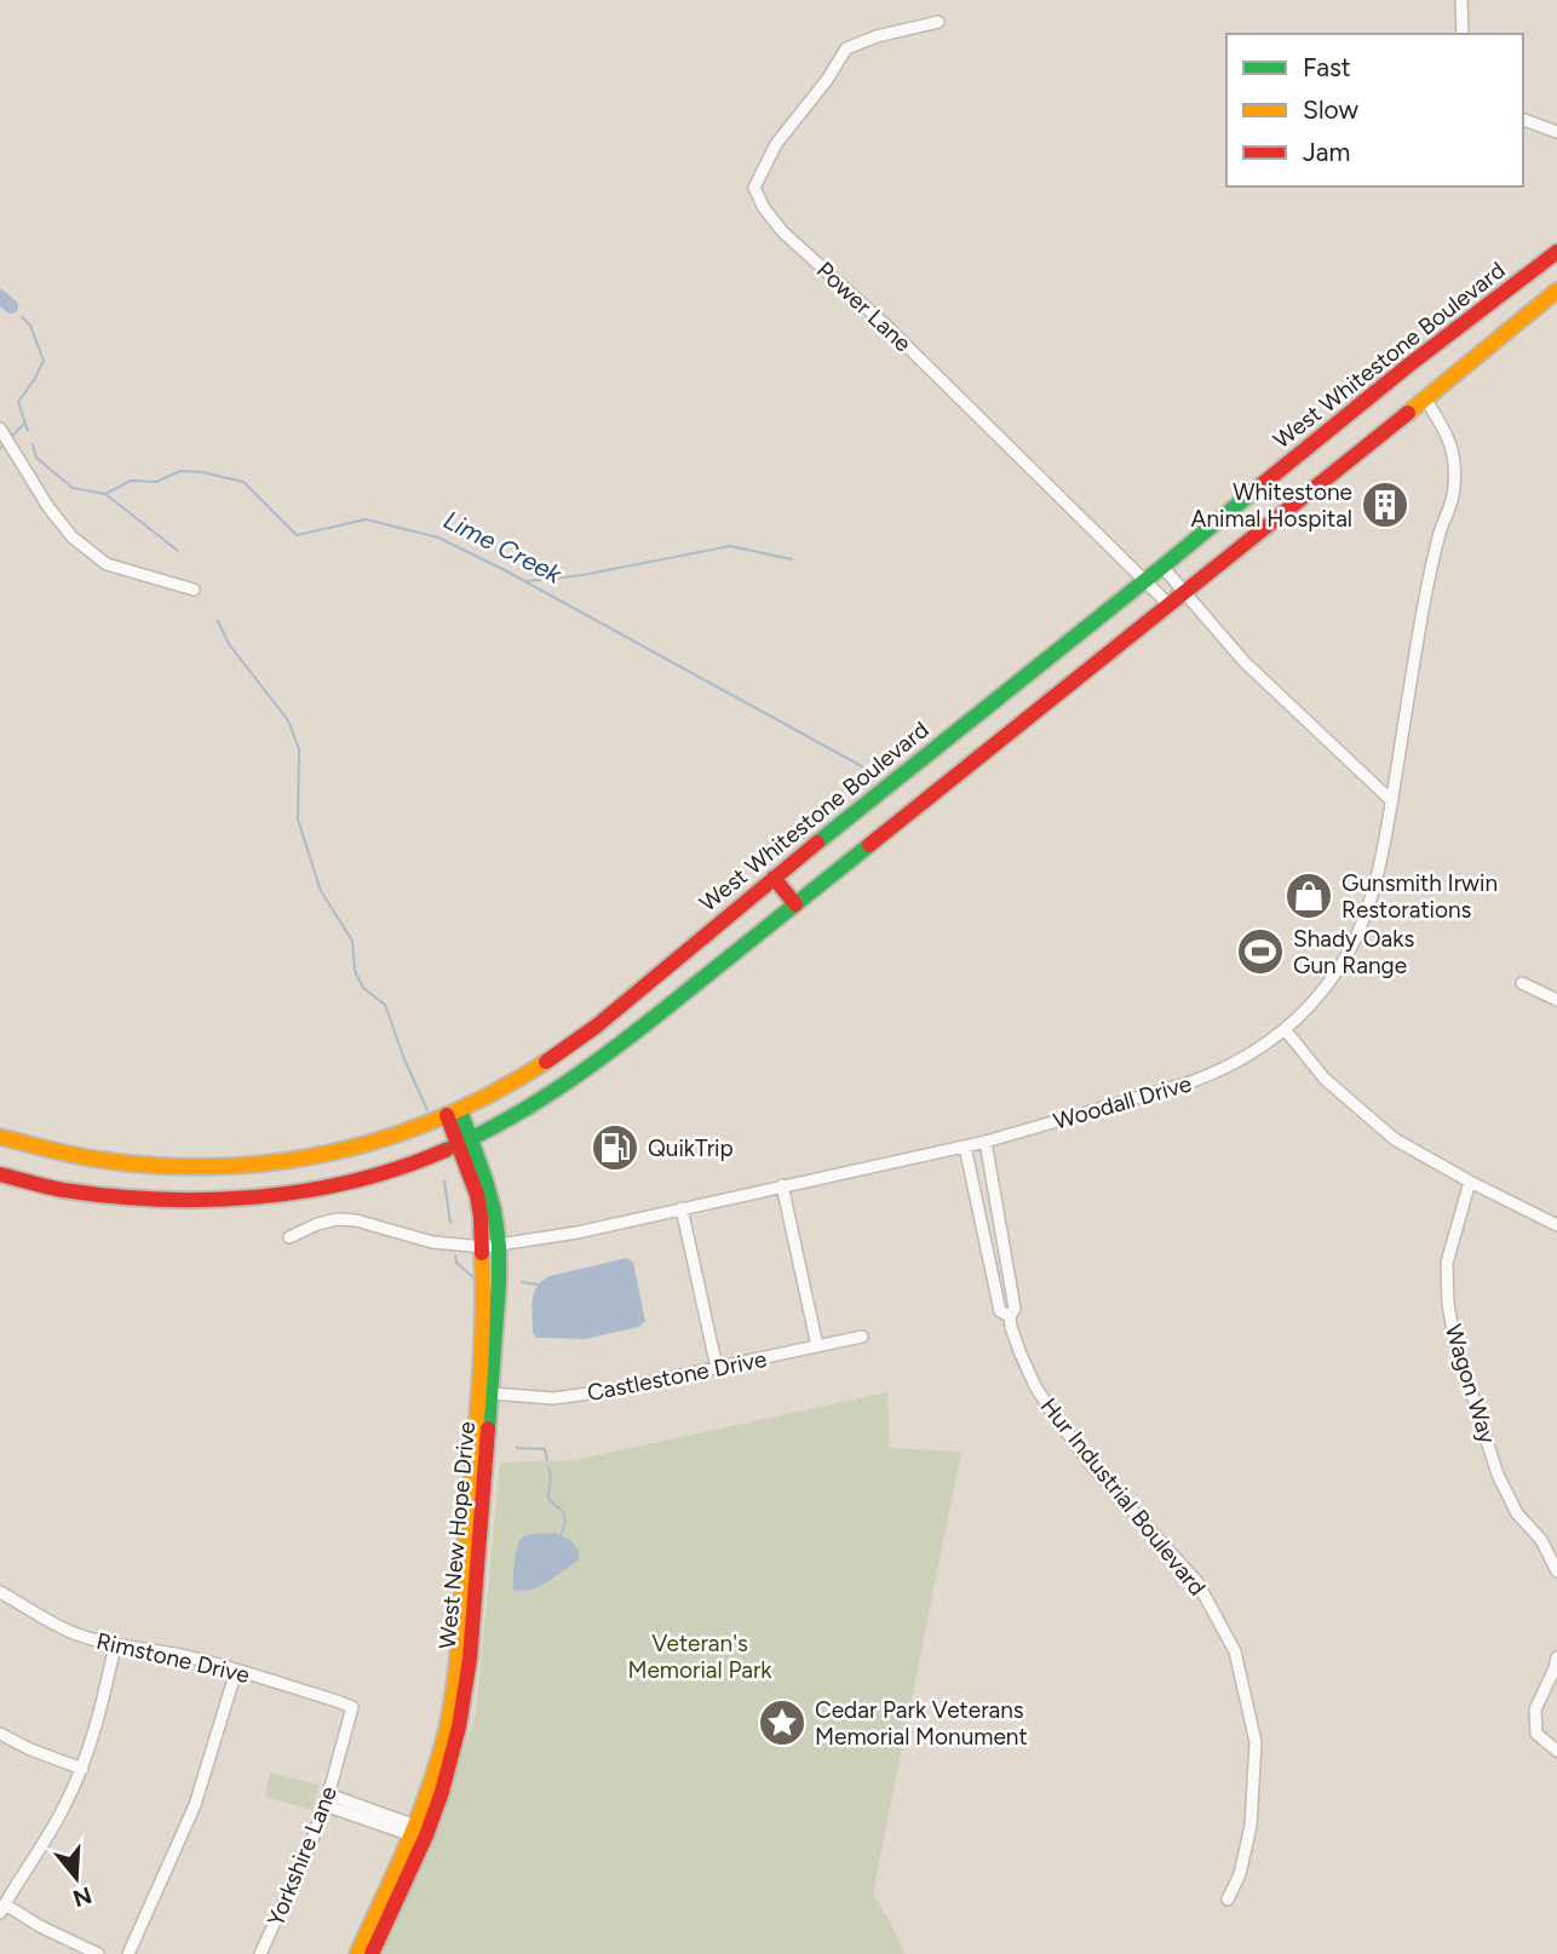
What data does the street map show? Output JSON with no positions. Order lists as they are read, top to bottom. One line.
{"streets":{"main road":["West Whitestone Boulevard","West New Hope Drive"],"street":["Power Lane","Woodall Drive","Castlestone Drive","Wagon Way","Hur Industrial Boulevard","Rimstone Drive","Yorkshire Lane"]},"crossings":[["Power Lane","West Whitestone Boulevard"],["West Whitestone Boulevard","West New Hope Drive"],["Woodall Drive","Hur Industrial Boulevard"],["Woodall Drive","West New Hope Drive"],["Castlestone Drive","West New Hope Drive"],["Rimstone Drive","Yorkshire Lane"]],"water":["Lime Creek"],"parks":["Veteran's Memorial Park"],"places":{"building":["Whitestone Animal Hospital"],"shop":["Gunsmith Irwin Restorations"],"sports":["Shady Oaks Gun Range"],"fuel station":["QuikTrip"],"place":["Cedar Park Veterans Memorial Monument"]},"legend":["Fast","Slow","Jam"],"north":"bottom"}
